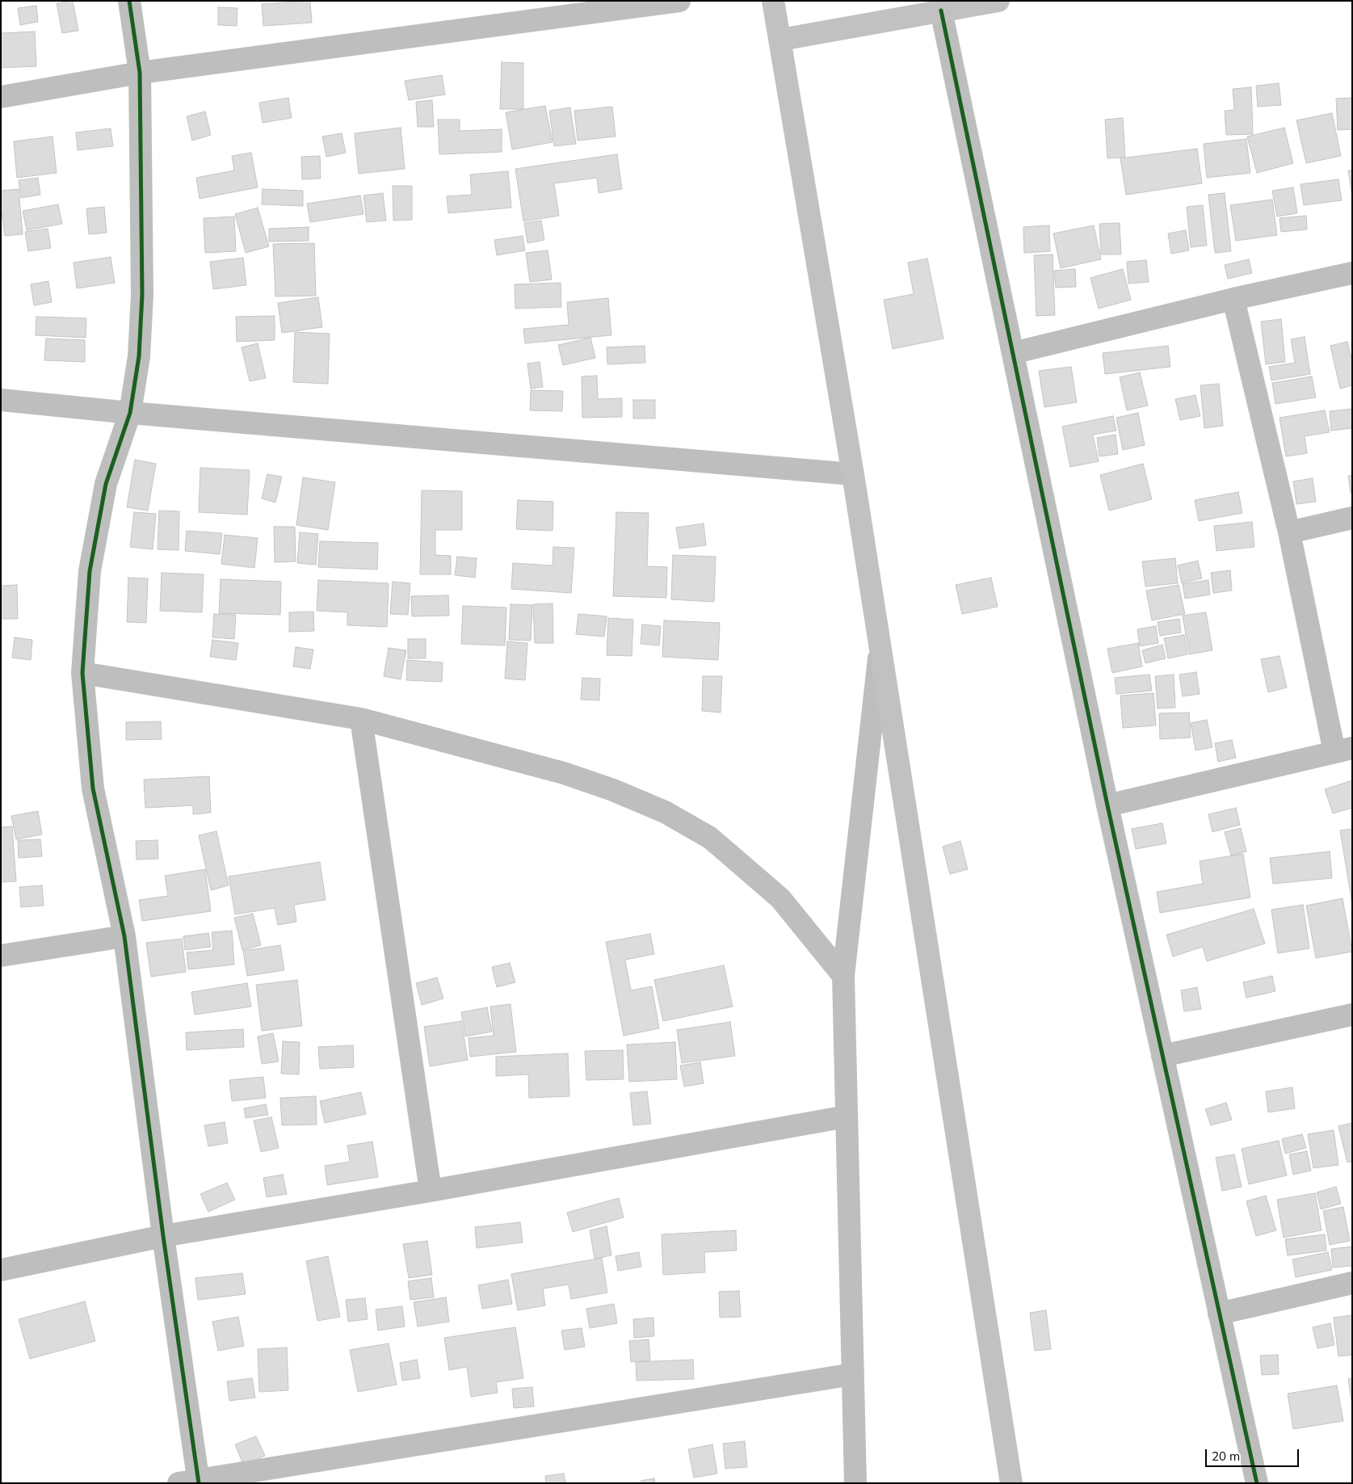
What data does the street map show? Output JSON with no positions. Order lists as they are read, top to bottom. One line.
{"scale_bar":"20 m"}
